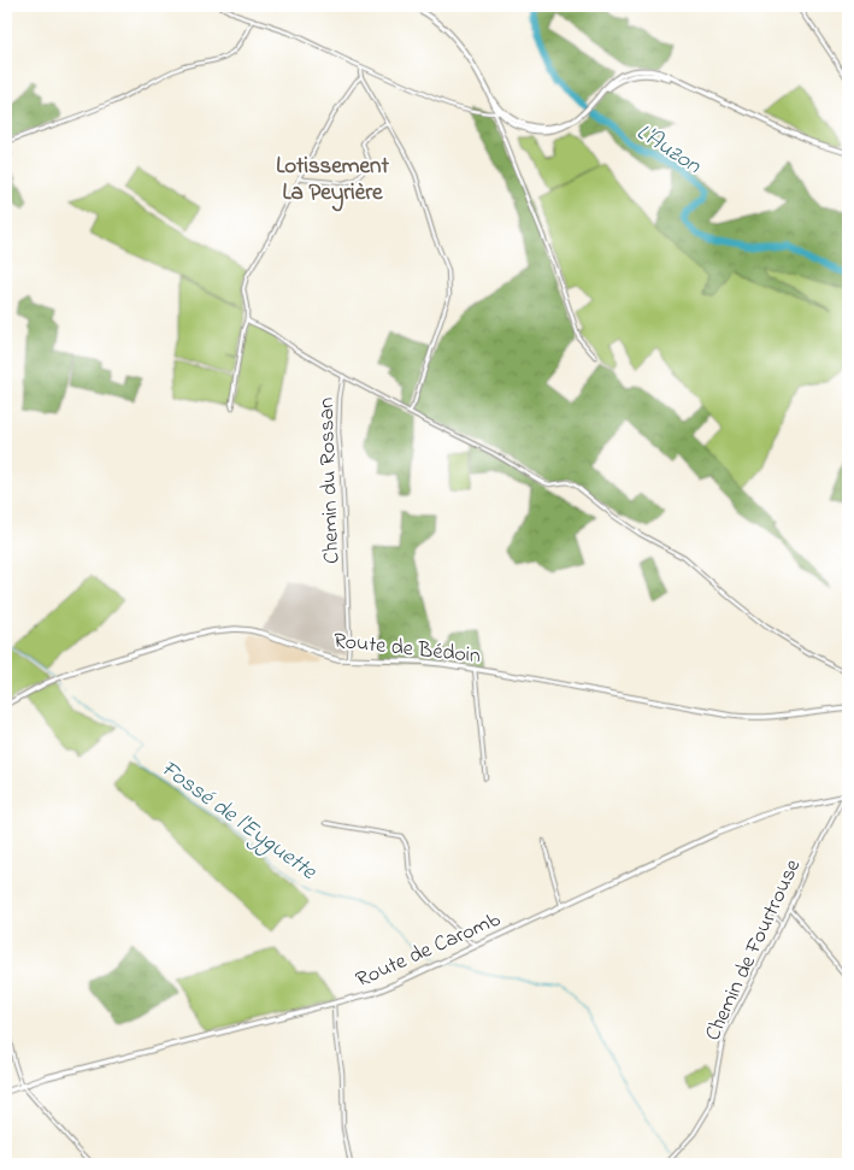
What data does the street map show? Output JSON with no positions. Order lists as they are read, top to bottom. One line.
{"streets":{"main road":["Route de Bédoin","Route de Caromb"],"street":["Chemin du Rossan","Chemin de Fourtrouse"]},"crossings":[["Chemin du Rossan","Route de Bédoin"],["Route de Caromb","Chemin de Fourtrouse"]],"districts":["Lotissement La Peyrière"],"water":["L'Auzon","Fossé de l'Eyguette"]}
